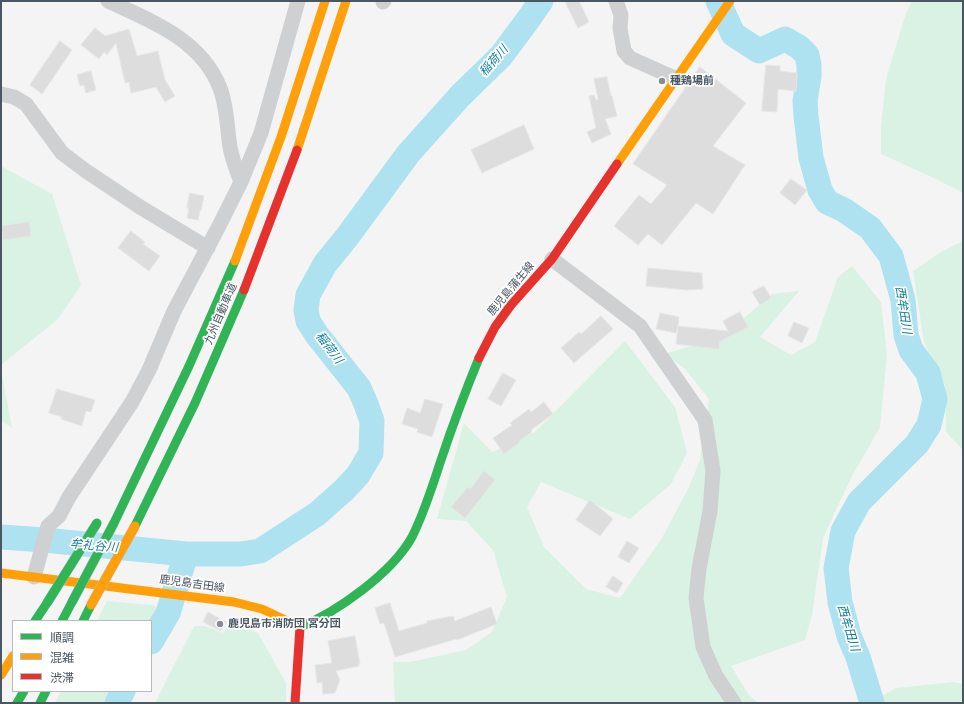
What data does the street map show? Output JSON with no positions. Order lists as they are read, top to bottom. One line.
{"streets":{"main road":["鹿児島蒲生線","九州自動車道","鹿児島吉田線"]},"crossings":[["鹿児島蒲生線","鹿児島吉田線"]],"water":["稲荷川","西牟田川","牟礼谷川"],"places":["種鶏場前","鹿児島市消防団 宮分団"],"legend":["順調","混雑","渋滞"]}
